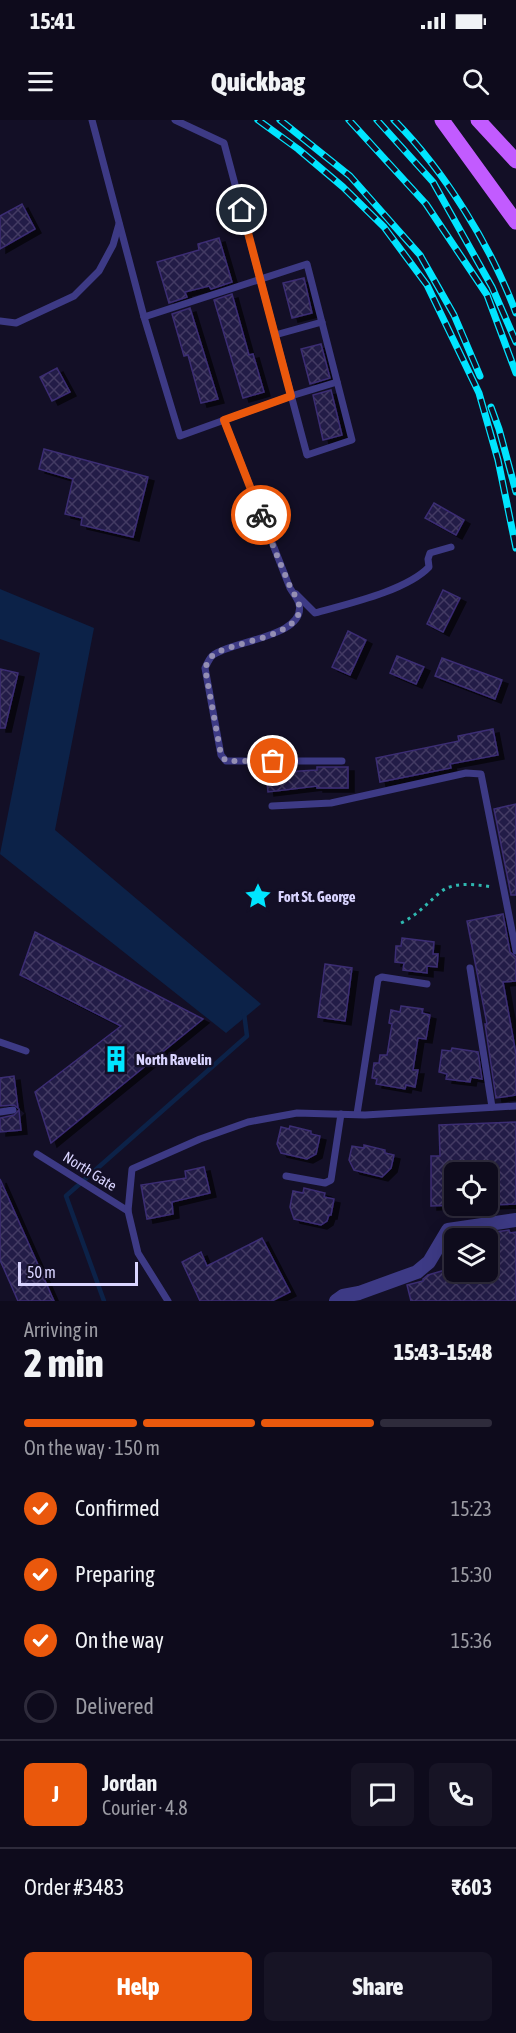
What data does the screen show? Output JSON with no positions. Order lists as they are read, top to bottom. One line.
{"streets":{"lane":["North Gate"]},"places":{"place":["Fort St. George"],"building":["North Ravelin"]},"scale_bar":"50 m","page":{"status":"15:41","header":"Quickbag","scale":"50 m","heading":["2 min","Arriving in","15:43–15:48"],"panel":["Jordan","Courier · 4.8","Order #3483","₹603"],"bar":"On the way · 150 m","list":[["Confirmed","15:23"],["Preparing","15:30"],["On the way","15:36"],"Delivered"],"round":"J","buttons":["Help","Share"]}}
